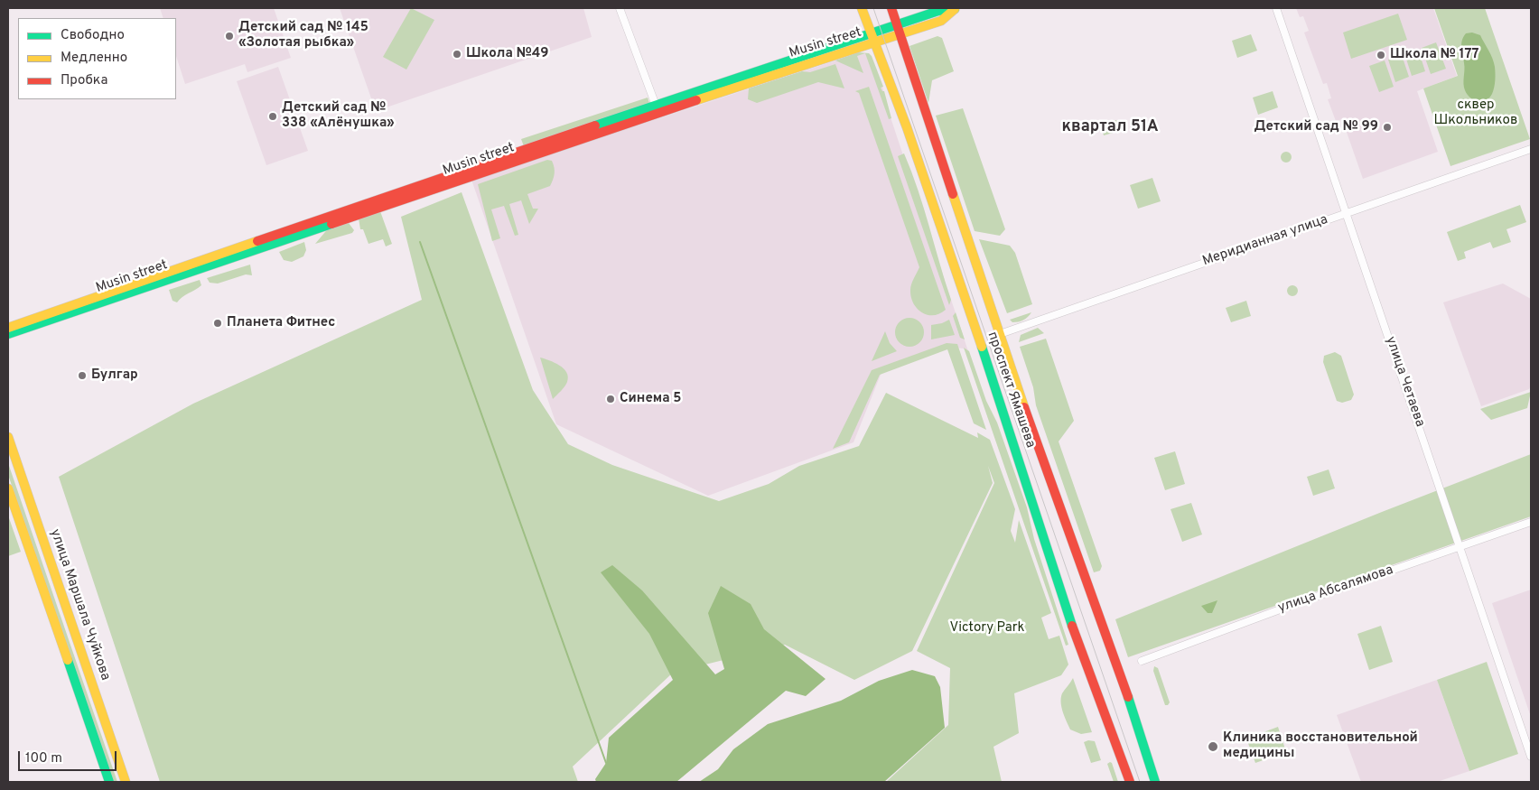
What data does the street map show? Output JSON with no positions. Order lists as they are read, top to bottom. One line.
{"streets":{"main road":["Musin street","проспект Ямашева","улица Маршала Чуйкова"],"street":["Меридианная улица","улица Четаева","улица Абсалямова"]},"crossings":[["Musin street","проспект Ямашева"],["Меридианная улица","улица Четаева"],["Меридианная улица","проспект Ямашева"],["улица Четаева","улица Абсалямова"]],"districts":["квартал 51А"],"parks":["сквер Школьников","Victory Park"],"places":["Детский сад № 145 «Золотая рыбка»","Школа №49","Школа № 177","Детский сад № 338 «Алёнушка»","Детский сад № 99","Планета Фитнес","Булгар","Синема 5","Клиника восстановительной медицины"],"legend":["Свободно","Медленно","Пробка"],"scale_bar":"100 m"}
